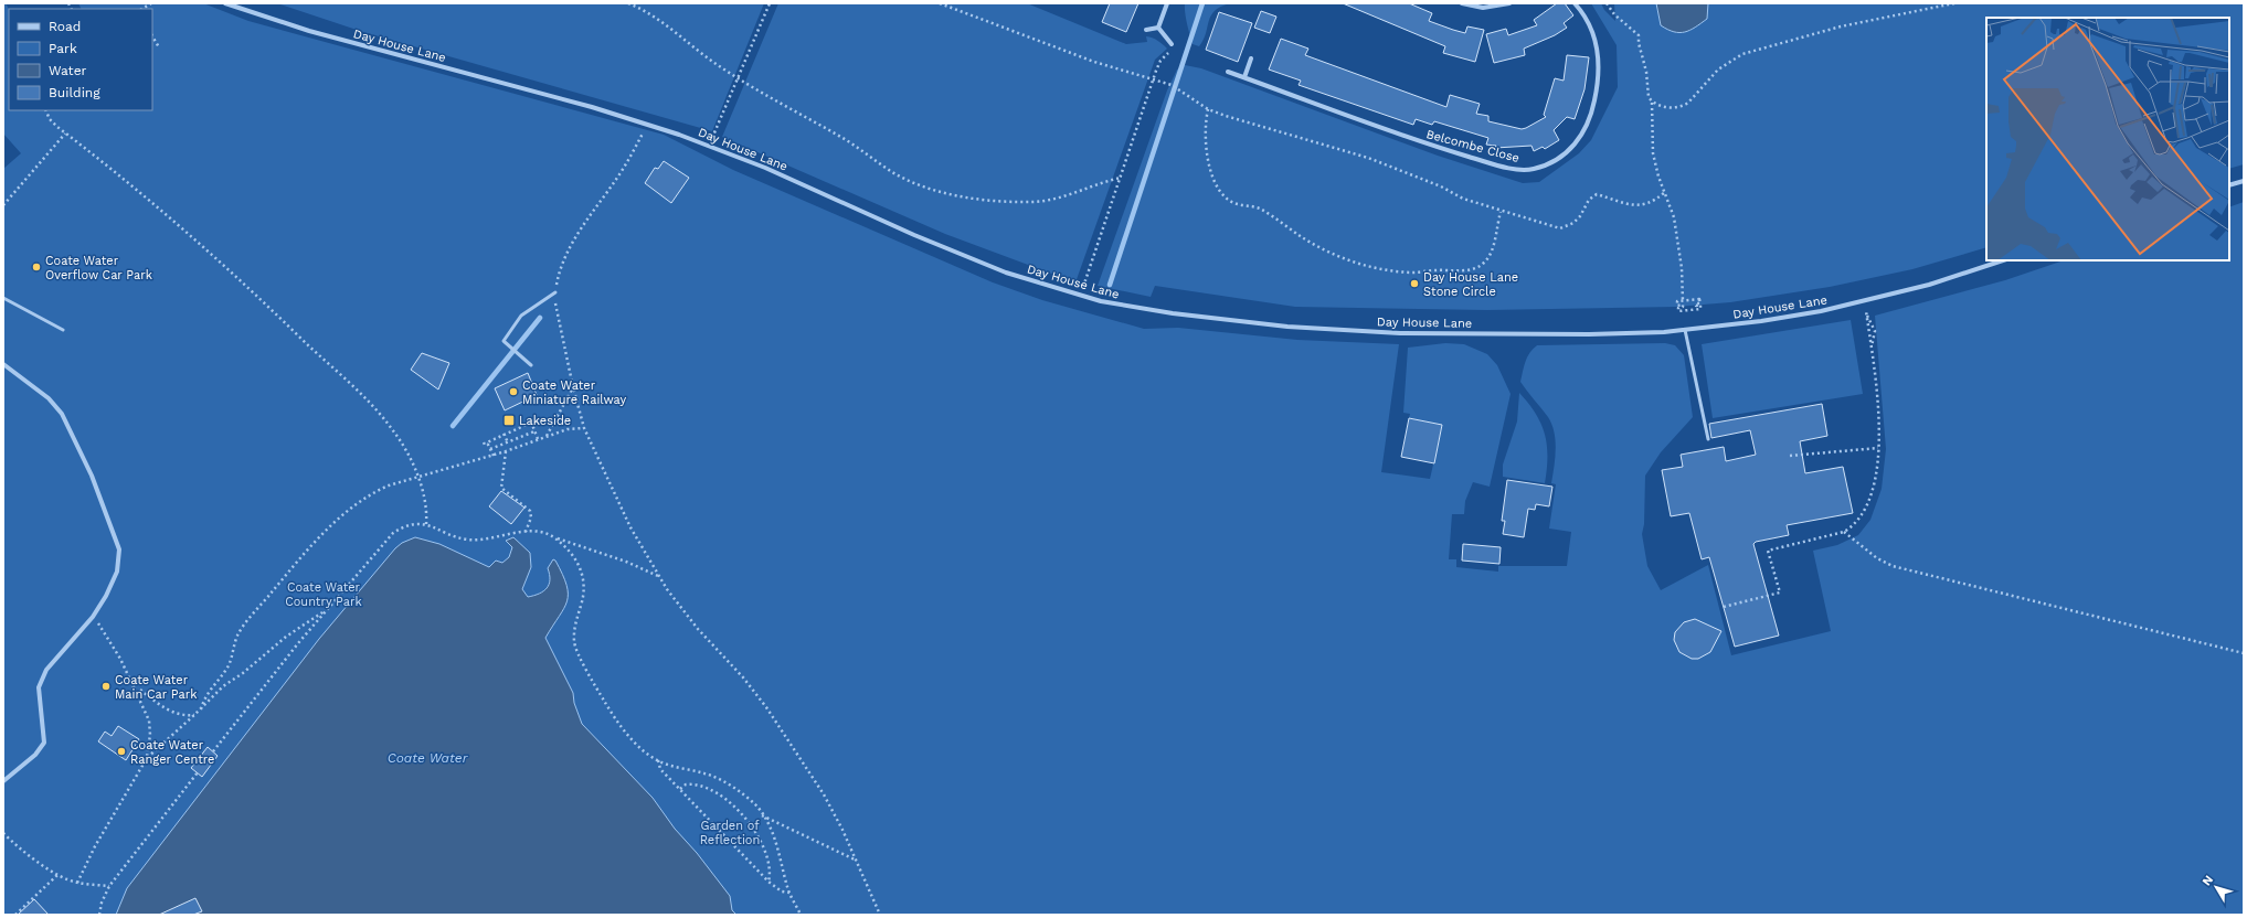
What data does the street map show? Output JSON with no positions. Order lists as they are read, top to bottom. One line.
{"streets":{"street":["Day House Lane","Belcombe Close"]},"water":["Coate Water"],"parks":["Coate Water Country Park","Garden of Reflection"],"places":{"other":["Coate Water Overflow Car Park","Day House Lane Stone Circle","Coate Water Miniature Railway","Coate Water Main Car Park","Coate Water Ranger Centre"],"transit":["Lakeside"]},"legend":["Road","Park","Water","Building"],"north":"top left"}
